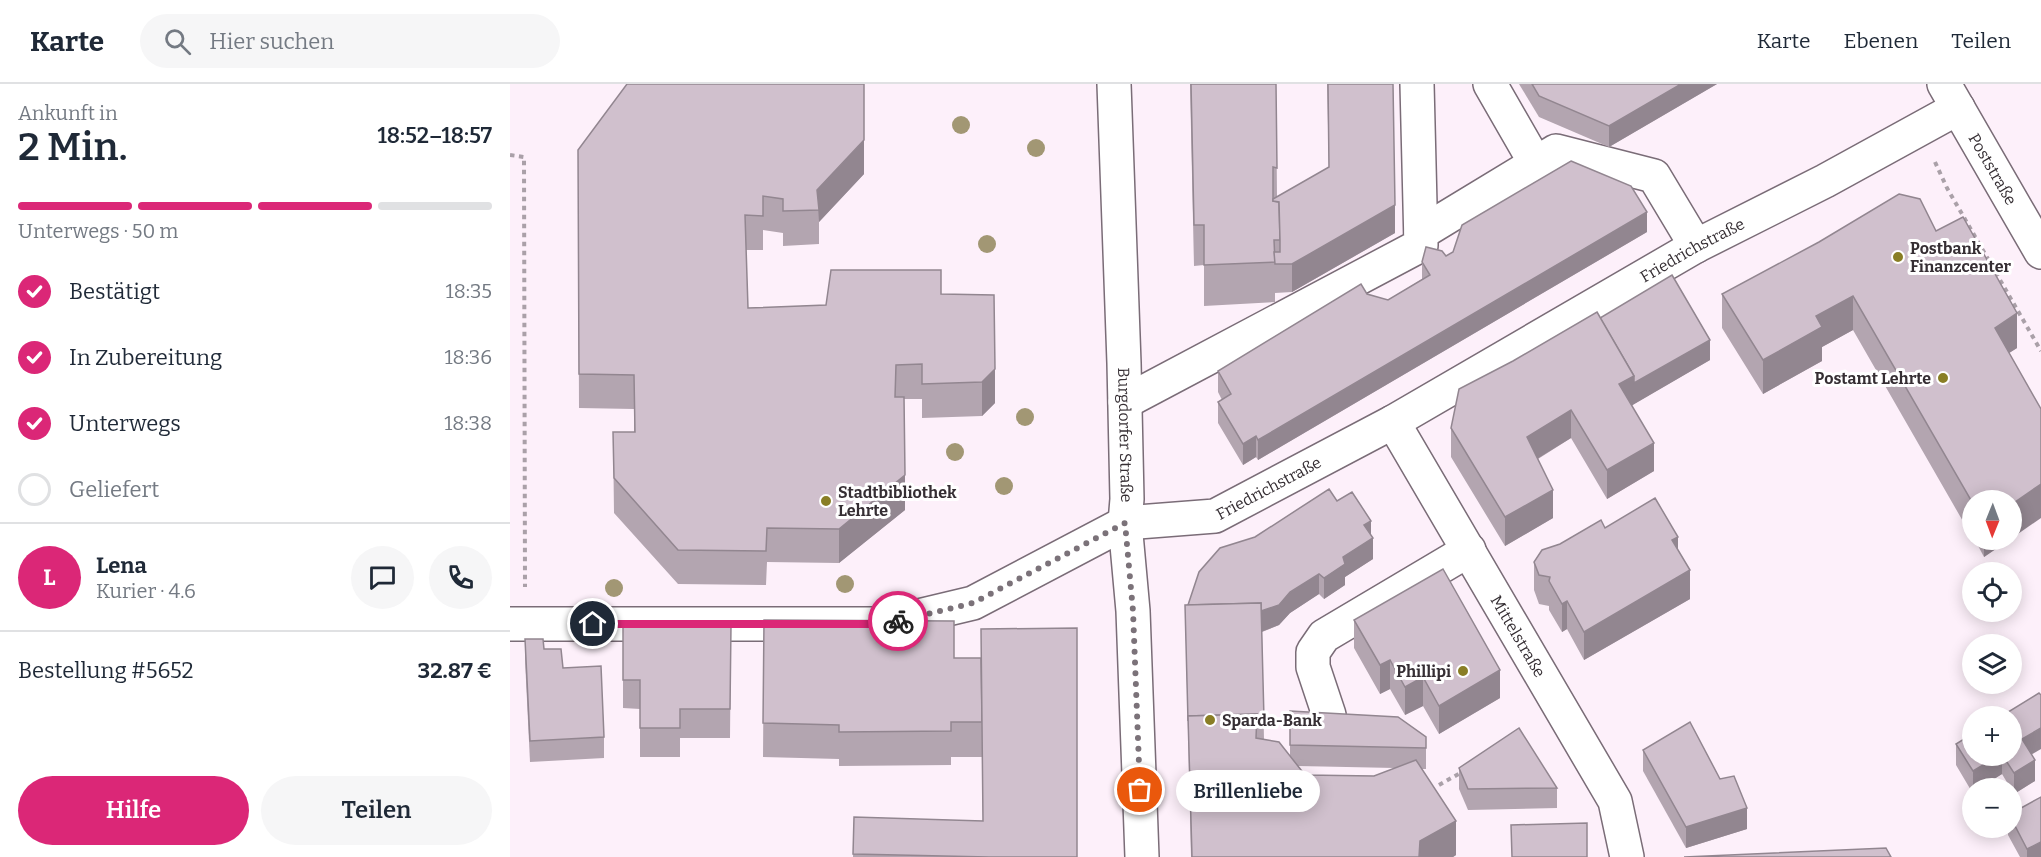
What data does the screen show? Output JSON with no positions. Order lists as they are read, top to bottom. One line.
{"streets":{"street":["Poststraße","Friedrichstraße","Burgdorfer Straße","Mittelstraße"]},"crossings":[["Poststraße","Friedrichstraße"],["Friedrichstraße","Burgdorfer Straße"],["Friedrichstraße","Mittelstraße"]],"places":["Postbank Finanzcenter","Postamt Lehrte","Stadtbibliothek Lehrte","Phillipi","Sparda-Bank","Brillenliebe"],"north":"bottom","page":{"header":"Karte","search":"Hier suchen","nav":["Karte","Ebenen","Teilen"],"heading":["2 Min.","Ankunft in","18:52–18:57"],"panel":["Lena","Kurier · 4.6","Bestellung #5652","32.87 €"],"bar":"Unterwegs · 50 m","list":[["Bestätigt","18:35"],["In Zubereitung","18:36"],["Unterwegs","18:38"],"Geliefert"],"map_buttons":["+","−"],"round":"L","buttons":["Hilfe","Teilen"],"bubble":"Brillenliebe"}}
